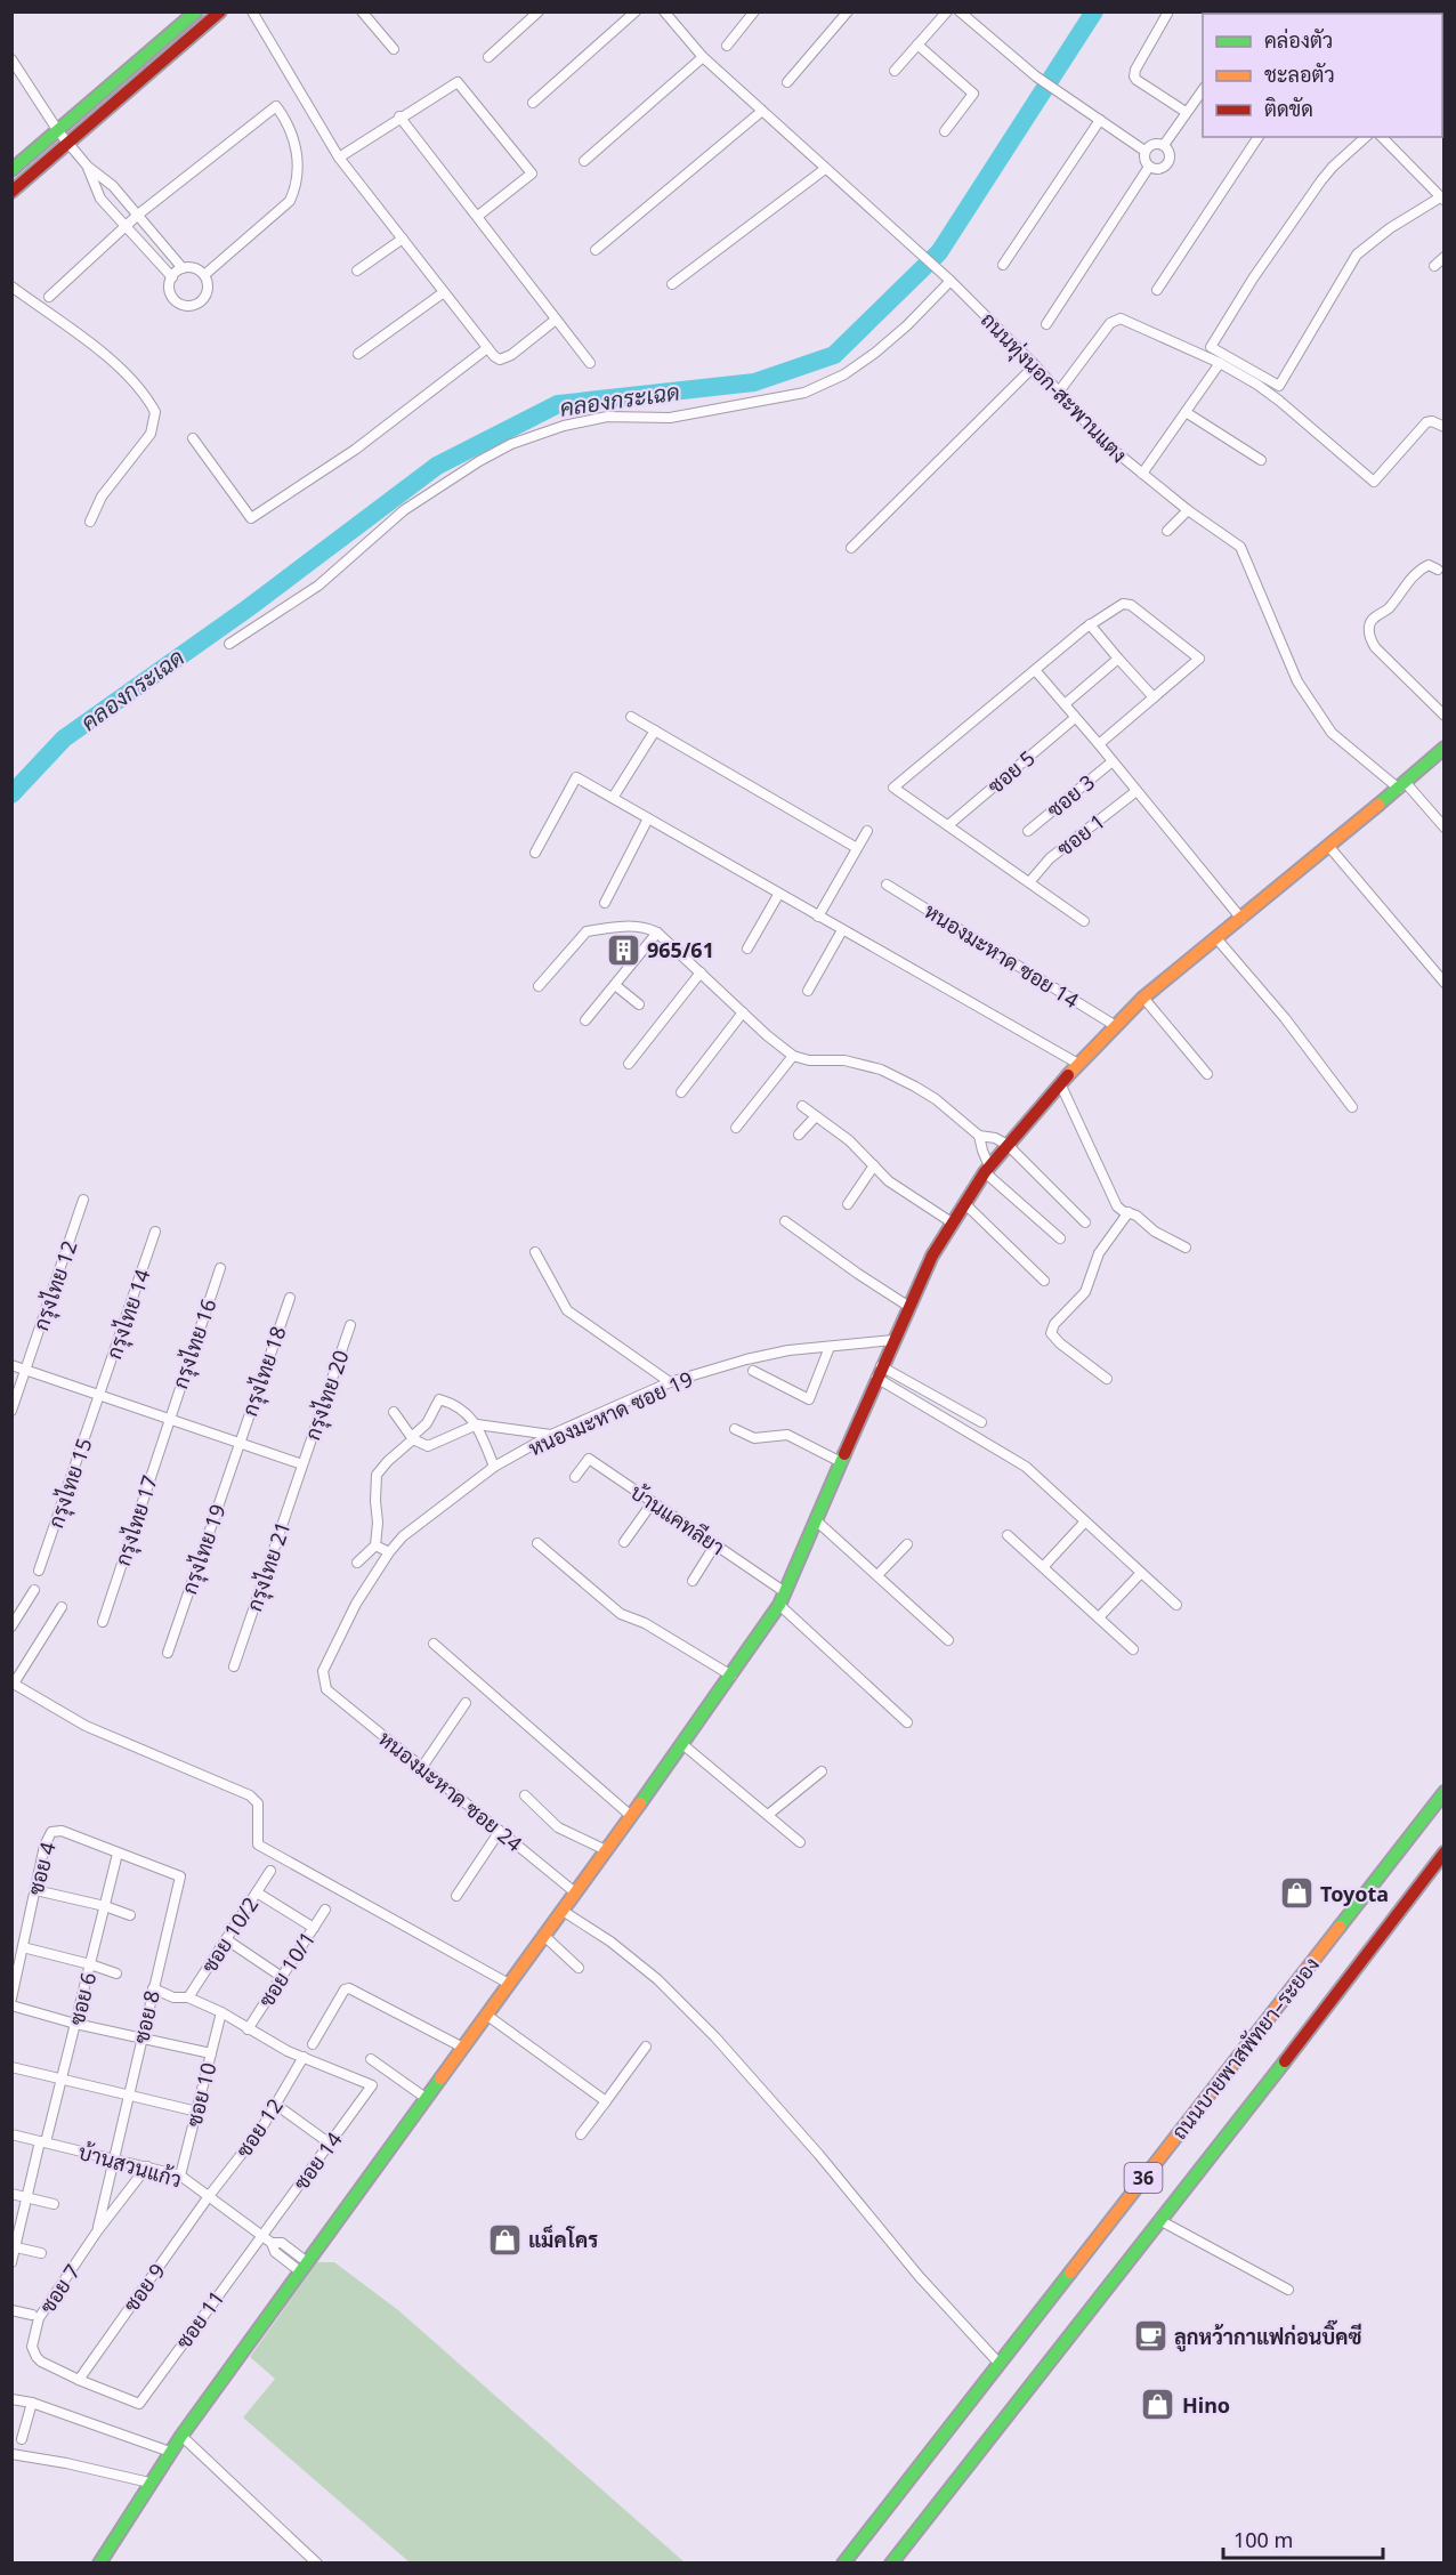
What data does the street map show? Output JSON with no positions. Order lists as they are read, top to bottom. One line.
{"streets":{"main road":["ถนนบายพาสพัทยา–ระยอง","36"],"street":["ถนนทุ่งนอก-สะพานแตง","ซอย 5","ซอย 3","ซอย 1","หนองมะหาด ซอย 14","กรุงไทย 12","กรุงไทย 14","กรุงไทย 16","กรุงไทย 18","กรุงไทย 20","หนองมะหาด ซอย 19","กรุงไทย 15","บ้านแคทลียา","กรุงไทย 17","กรุงไทย 19","กรุงไทย 21","หนองมะหาด ซอย 24","ซอย 4","ซอย 10/2","ซอย 10/1","ซอย 6","ซอย 8","ซอย 10","ซอย 12","ซอย 14","บ้านสวนแก้ว","ซอย 9","ซอย 7","ซอย 11"]},"crossings":[["กรุงไทย 14","กรุงไทย 15"],["กรุงไทย 16","กรุงไทย 17"],["กรุงไทย 18","กรุงไทย 19"],["กรุงไทย 20","กรุงไทย 21"],["หนองมะหาด ซอย 19","หนองมะหาด ซอย 24"],["ซอย 4","ซอย 6"],["ซอย 4","ซอย 8"],["ซอย 6","บ้านสวนแก้ว"],["ซอย 8","บ้านสวนแก้ว"],["ซอย 8","ซอย 7"],["ซอย 10","บ้านสวนแก้ว"],["ซอย 12","ซอย 14"],["ซอย 12","บ้านสวนแก้ว"],["ซอย 12","ซอย 9"],["ซอย 14","บ้านสวนแก้ว"],["ซอย 14","ซอย 11"],["บ้านสวนแก้ว","ซอย 9"],["บ้านสวนแก้ว","ซอย 7"],["บ้านสวนแก้ว","ซอย 11"],["ซอย 9","ซอย 7"],["ซอย 7","ซอย 11"]],"water":["คลองกระเฉด"],"places":{"building":["965/61"],"shop":["Toyota","แม็คโคร","Hino"],"cafe":["ลูกหว้ากาแฟก่อนบิ๊คซี"]},"legend":["คล่องตัว","ชะลอตัว","ติดขัด"],"scale_bar":"100 m"}
